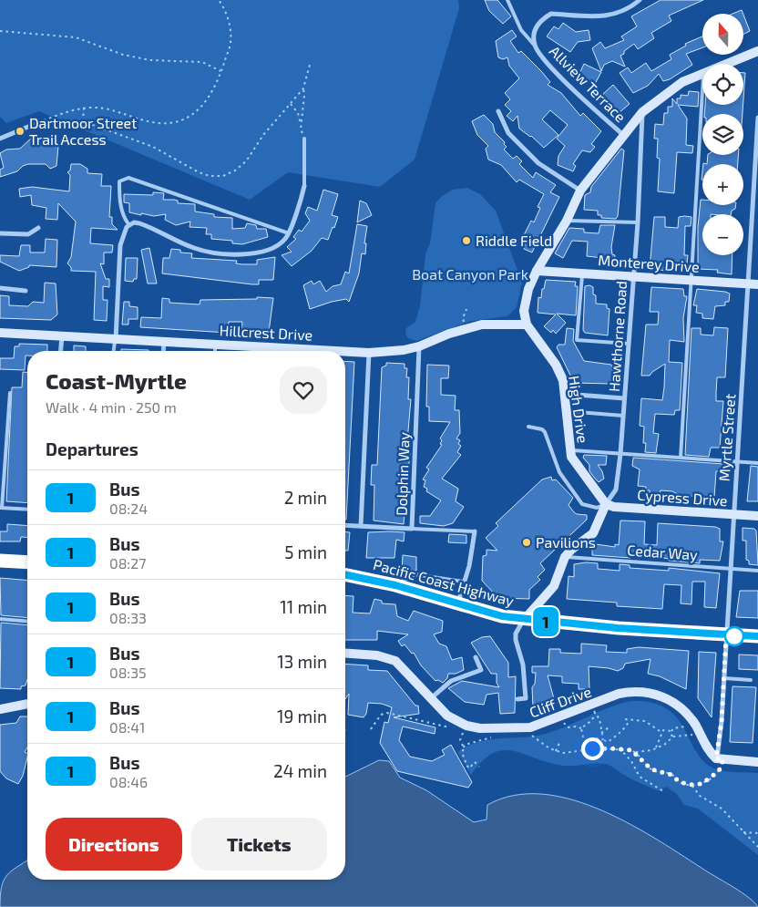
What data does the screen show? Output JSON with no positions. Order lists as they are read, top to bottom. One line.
{"streets":{"highway":["Pacific Coast Highway"],"street":["Allview Terrace","Monterey Drive","Hillcrest Drive","Hawthorne Road","High Drive","Myrtle Street","Dolphin Way","Cypress Drive","Cliff Drive"],"lane":["Cedar Way"]},"crossings":[["Monterey Drive","Hawthorne Road"],["Monterey Drive","Myrtle Street"],["Hillcrest Drive","High Drive"],["Hillcrest Drive","Dolphin Way"],["Hawthorne Road","High Drive"],["Hawthorne Road","Cypress Drive"],["High Drive","Cypress Drive"],["Myrtle Street","Cypress Drive"],["Myrtle Street","Cedar Way"],["Myrtle Street","Pacific Coast Highway"],["Myrtle Street","Cliff Drive"]],"parks":["Boat Canyon Park"],"places":["Dartmoor Street Trail Access","Riddle Field","Pavilions"],"lines":["bus line 1"],"north":"top","page":{"on_map":"1","map_buttons":["+","−"],"heading":[["Coast-Myrtle","Walk · 4 min · 250 m"],"Departures"],"list":[{"mark":"1","name":"Bus","note":"08:24","value":"2 min"},{"mark":"1","name":"Bus","note":"08:27","value":"5 min"},{"mark":"1","name":"Bus","note":"08:33","value":"11 min"},{"mark":"1","name":"Bus","note":"08:35","value":"13 min"},{"mark":"1","name":"Bus","note":"08:41","value":"19 min"},{"mark":"1","name":"Bus","note":"08:46","value":"24 min"}],"buttons":["Directions","Tickets"]}}
